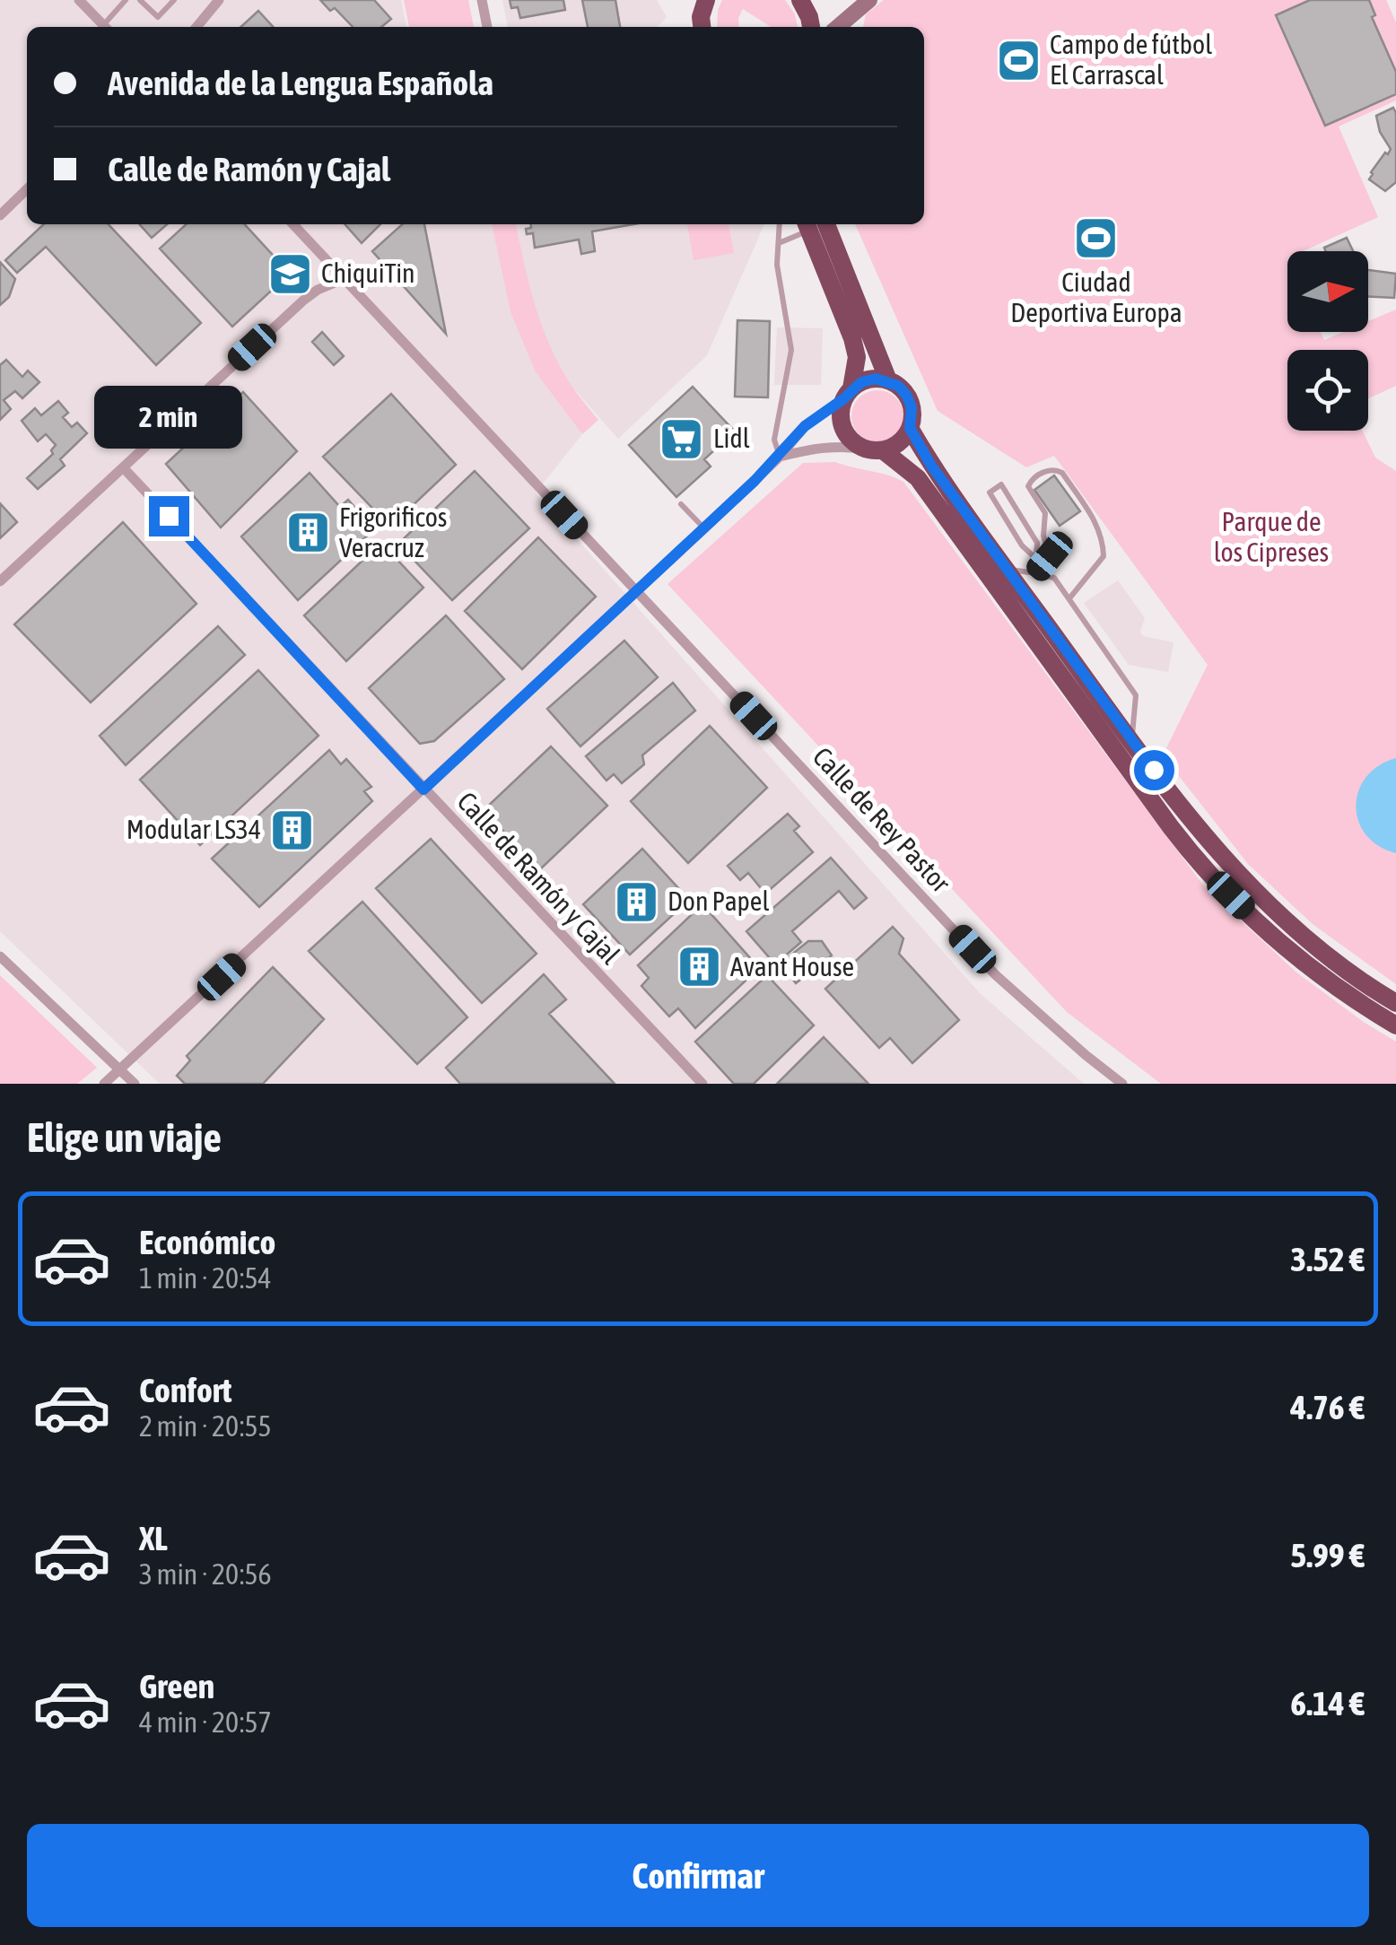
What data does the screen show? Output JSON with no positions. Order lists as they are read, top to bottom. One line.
{"streets":{"street":["Calle de Rey Pastor","Calle de Ramón y Cajal"]},"parks":["Parque de los Cipreses"],"places":{"sports":["Campo de fútbol El Carrascal","Ciudad Deportiva Europa"],"school or university":["ChiquiTin"],"supermarket":["Lidl"],"building":["Frigorificos Veracruz","Modular LS34","Don Papel","Avant House"]},"north":"right","page":{"banner":["Avenida de la Lengua Española","Calle de Ramón y Cajal"],"bubble":"2 min","heading":"Elige un viaje","list":[{"name":"Económico","note":"1 min · 20:54","value":"3.52 €"},{"name":"Confort","note":"2 min · 20:55","value":"4.76 €"},{"name":"XL","note":"3 min · 20:56","value":"5.99 €"},{"name":"Green","note":"4 min · 20:57","value":"6.14 €"}],"buttons":"Confirmar"}}
